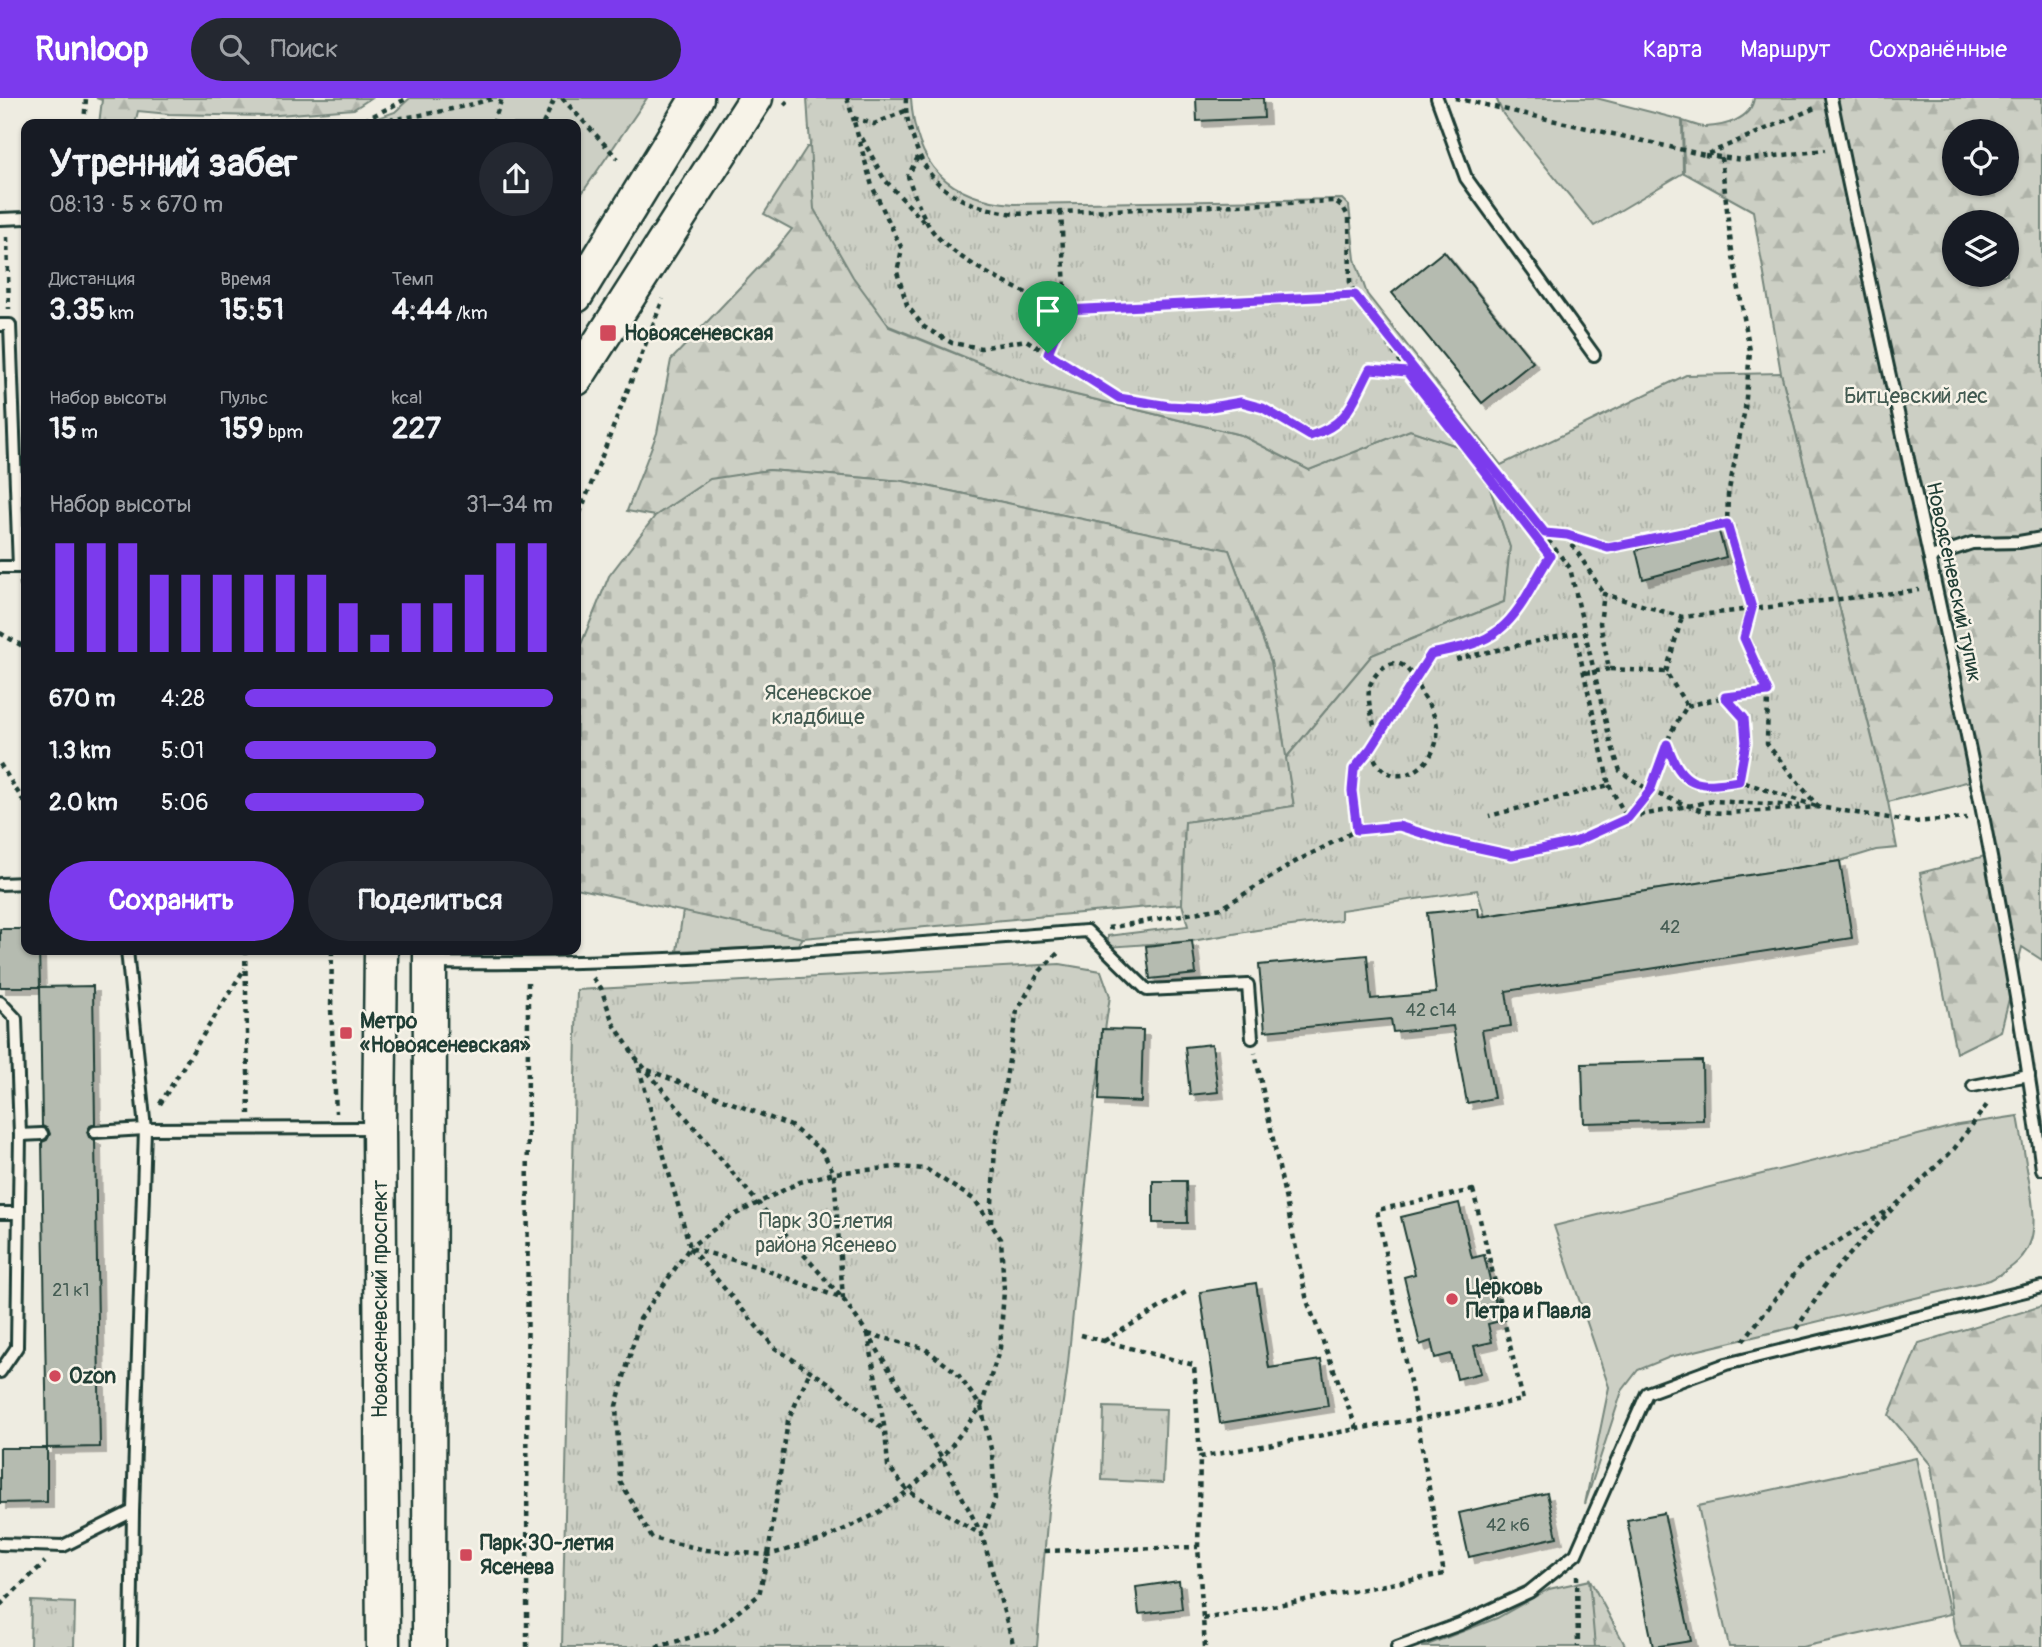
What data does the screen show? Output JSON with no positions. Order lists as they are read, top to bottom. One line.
{"streets":{"street":["Новоясеневский проспект"],"lane":["Новоясеневский тупик"]},"parks":["Битцевский лес","Ясеневское кладбище","Парк 30-летия района Ясенево"],"places":{"transit":["Новоясеневская","Метро «Новоясеневская»","Парк 30-летия Ясенева"],"other":["Церковь Петра и Павла","Ozon"]},"house_numbers":["42","42 с14","21 к1","42 к6"],"page":{"header":"Runloop","search":"Поиск","nav":["Карта","Маршрут","Сохранённые"],"heading":["Утренний забег","08:13 · 5 × 670 m"],"stats":[["Дистанция","3.35 km"],["Время","15:51"],["Темп","4:44 /km"],["Набор высоты","15 m"],["Пульс","159 bpm"],["kcal","227"]],"chart":["Набор высоты","31–34 m"],"list":[{"name":"670 m","note":"4:28"},{"name":"1.3 km","note":"5:01"},{"name":"2.0 km","note":"5:06"}],"buttons":["Сохранить","Поделиться"]}}
